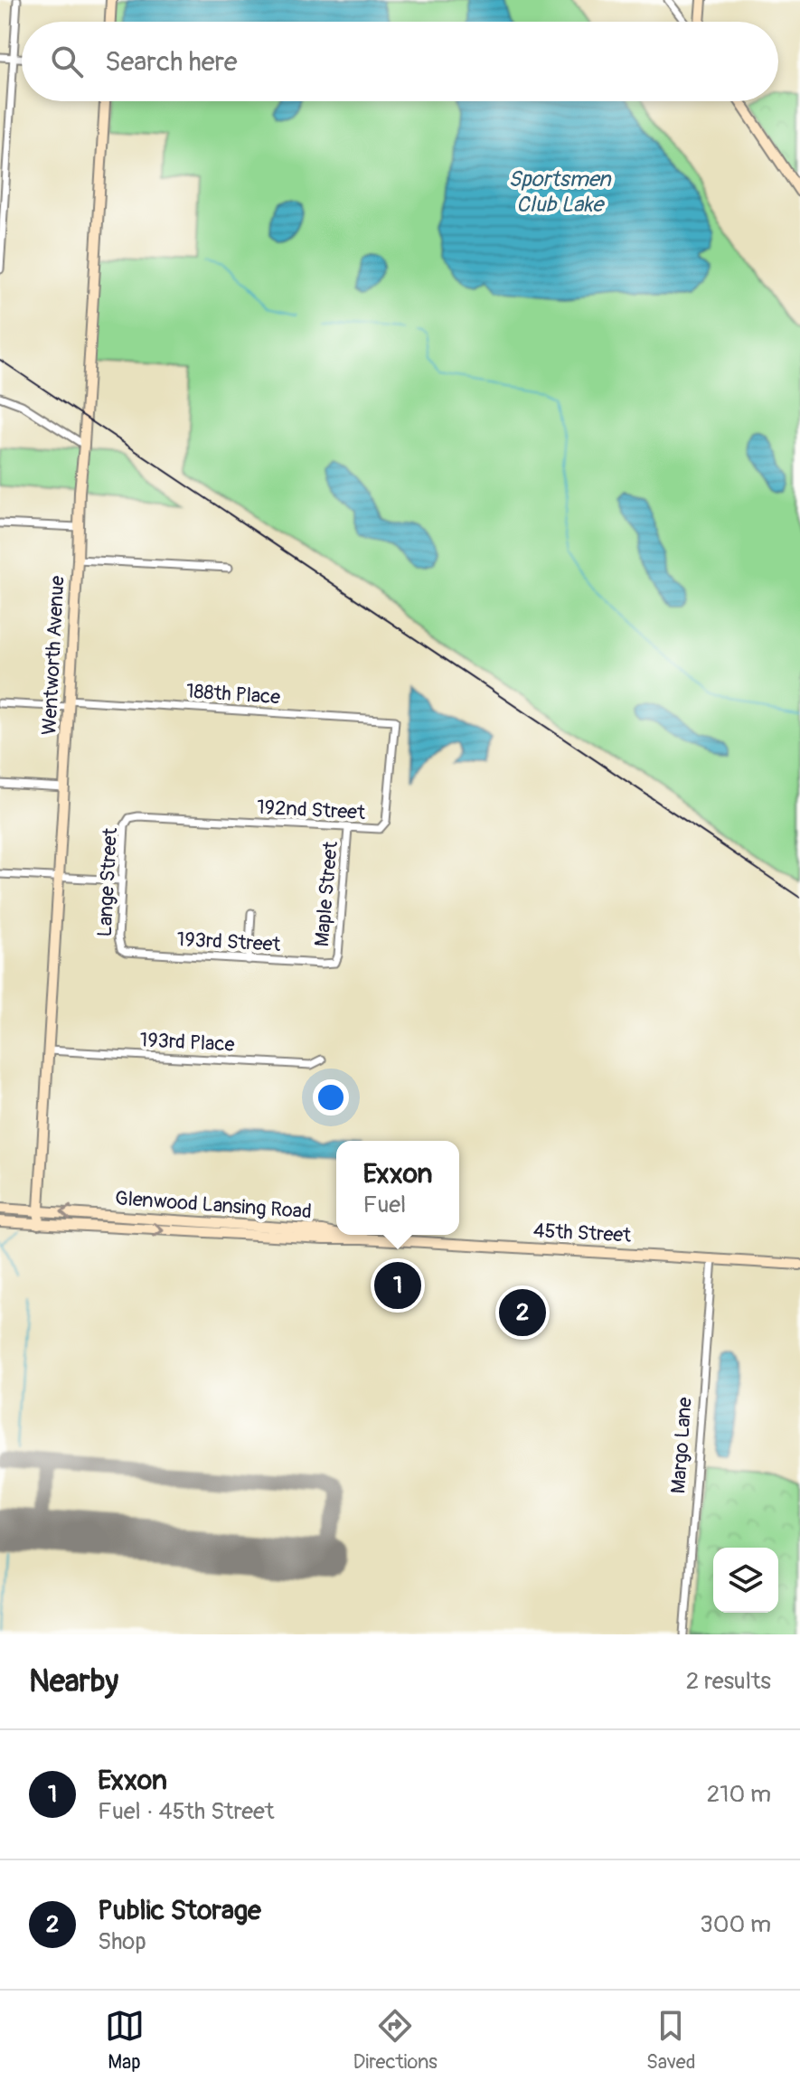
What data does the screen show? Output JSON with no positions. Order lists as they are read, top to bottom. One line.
{"streets":{"street":["Wentworth Avenue","188th Place","192nd Street","Lange Street","Maple Street","193rd Street","193rd Place","Glenwood Lansing Road","45th Street","Margo Lane"]},"crossings":[["Wentworth Avenue","188th Place"],["Wentworth Avenue","193rd Place"],["Wentworth Avenue","Glenwood Lansing Road"],["188th Place","192nd Street"],["192nd Street","Lange Street"],["192nd Street","Maple Street"],["Lange Street","193rd Street"],["Maple Street","193rd Street"],["Glenwood Lansing Road","45th Street"],["45th Street","Margo Lane"]],"water":["Sportsmen Club Lake"],"page":{"search":"Search here","popup":["Exxon","Fuel"],"pins":["1","2"],"heading":["Nearby","2 results"],"list":[{"mark":"1","name":"Exxon","note":"Fuel · 45th Street","value":"210 m"},{"mark":"2","name":"Public Storage","note":"Shop","value":"300 m"}],"nav":["Map","Directions","Saved"]}}
